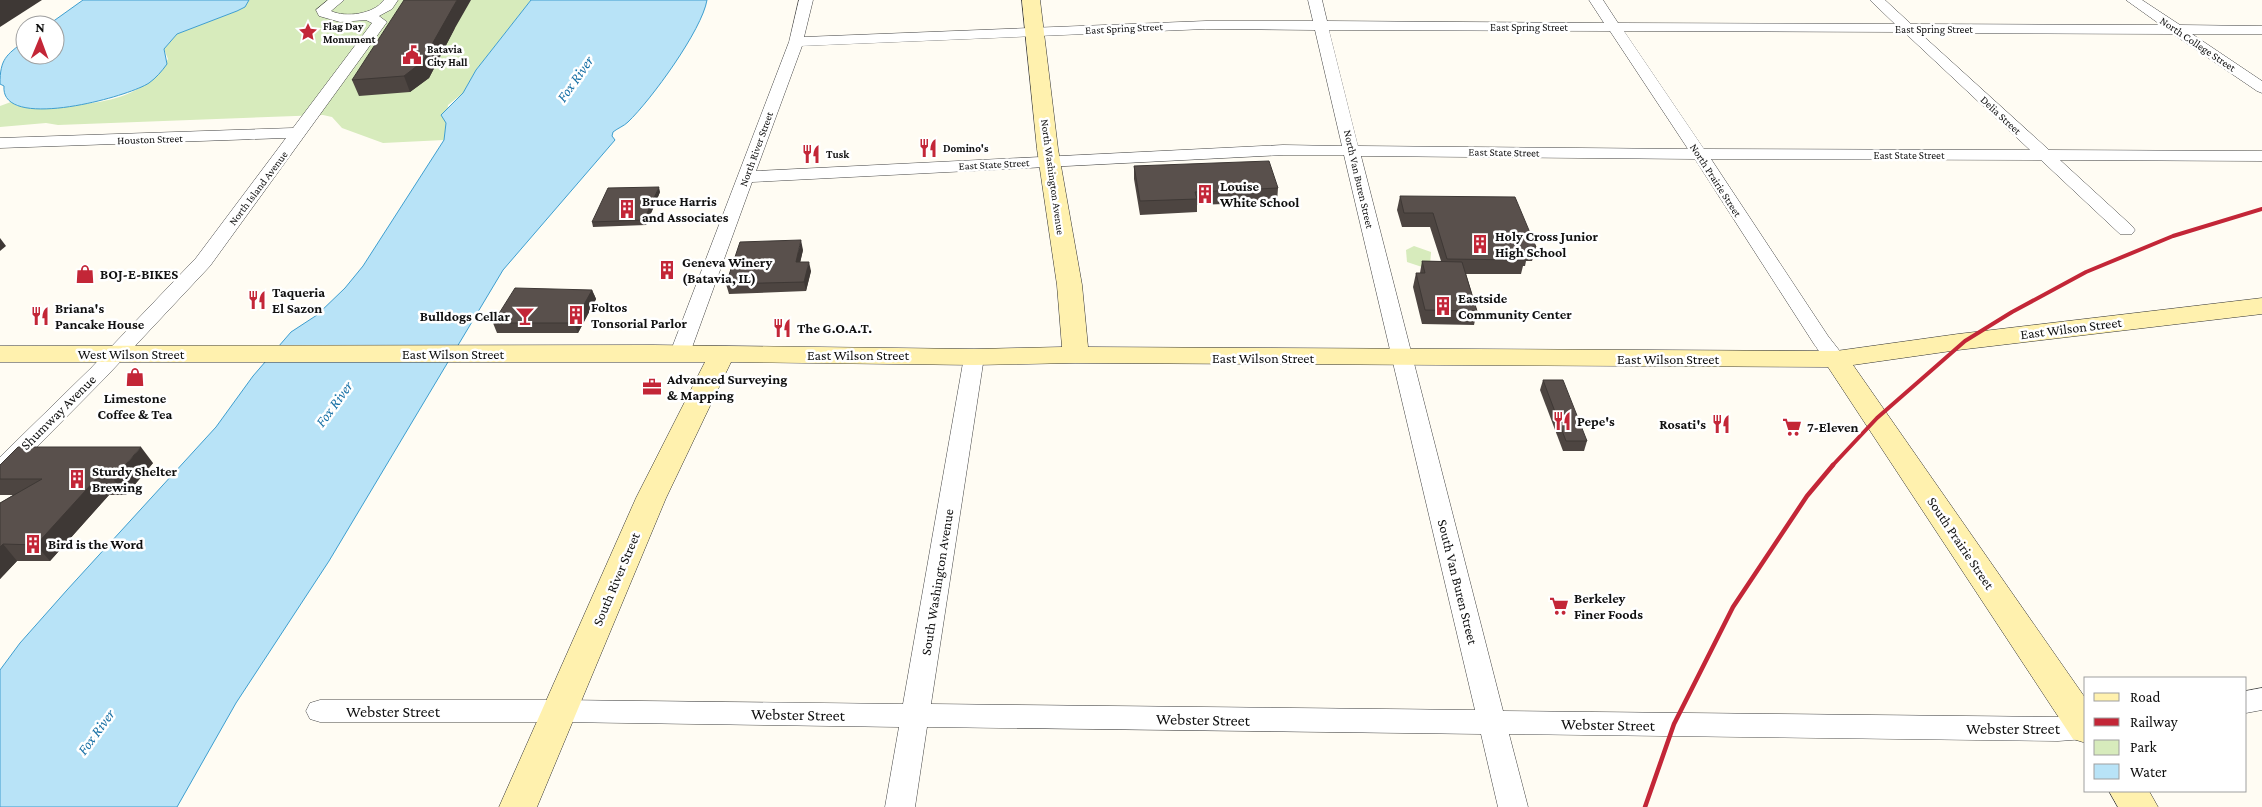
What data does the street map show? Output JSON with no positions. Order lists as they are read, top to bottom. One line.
{"streets":{"main road":["North Washington Avenue","East Wilson Street","West Wilson Street","South Prairie Street","South River Street"],"street":["East Spring Street","North College Street","Delia Street","Houston Street","North River Street","East State Street","North Van Buren Street","North Prairie Street","North Island Avenue","Shumway Avenue","South Washington Avenue","South Van Buren Street","Webster Street"]},"crossings":[["East Spring Street","North College Street"],["East Spring Street","Delia Street"],["East Spring Street","North River Street"],["East Spring Street","North Washington Avenue"],["East Spring Street","North Van Buren Street"],["East Spring Street","North Prairie Street"],["Delia Street","East State Street"],["Houston Street","North Island Avenue"],["North River Street","East State Street"],["North River Street","East Wilson Street"],["East State Street","North Washington Avenue"],["East State Street","North Van Buren Street"],["East State Street","North Prairie Street"],["North Washington Avenue","East Wilson Street"],["North Van Buren Street","East Wilson Street"],["North Van Buren Street","South Van Buren Street"],["North Prairie Street","East Wilson Street"],["North Prairie Street","South Prairie Street"],["North Island Avenue","West Wilson Street"],["North Island Avenue","Shumway Avenue"],["East Wilson Street","West Wilson Street"],["East Wilson Street","South Prairie Street"],["East Wilson Street","South River Street"],["East Wilson Street","South Washington Avenue"],["East Wilson Street","South Van Buren Street"],["West Wilson Street","Shumway Avenue"],["South River Street","Webster Street"],["South Washington Avenue","Webster Street"],["South Van Buren Street","Webster Street"]],"water":["Fox River"],"places":{"place":["Flag Day Monument"],"public building":["Batavia City Hall"],"restaurant":["Domino's","Tusk","Taqueria El Sazon","Briana's Pancake House","The G.O.A.T.","Pepe's","Rosati's"],"building":["Louise White School","Bruce Harris and Associates","Holy Cross Junior High School","Geneva Winery (Batavia, IL)","Eastside Community Center","Foltos Tonsorial Parlor","Sturdy Shelter Brewing","Bird is the Word"],"shop":["BOJ-E-BIKES","Limestone Coffee & Tea"],"bar":["Bulldogs Cellar"],"office":["Advanced Surveying & Mapping"],"supermarket":["7-Eleven","Berkeley Finer Foods"]},"legend":["Road","Railway","Park","Water"],"north":"top"}
